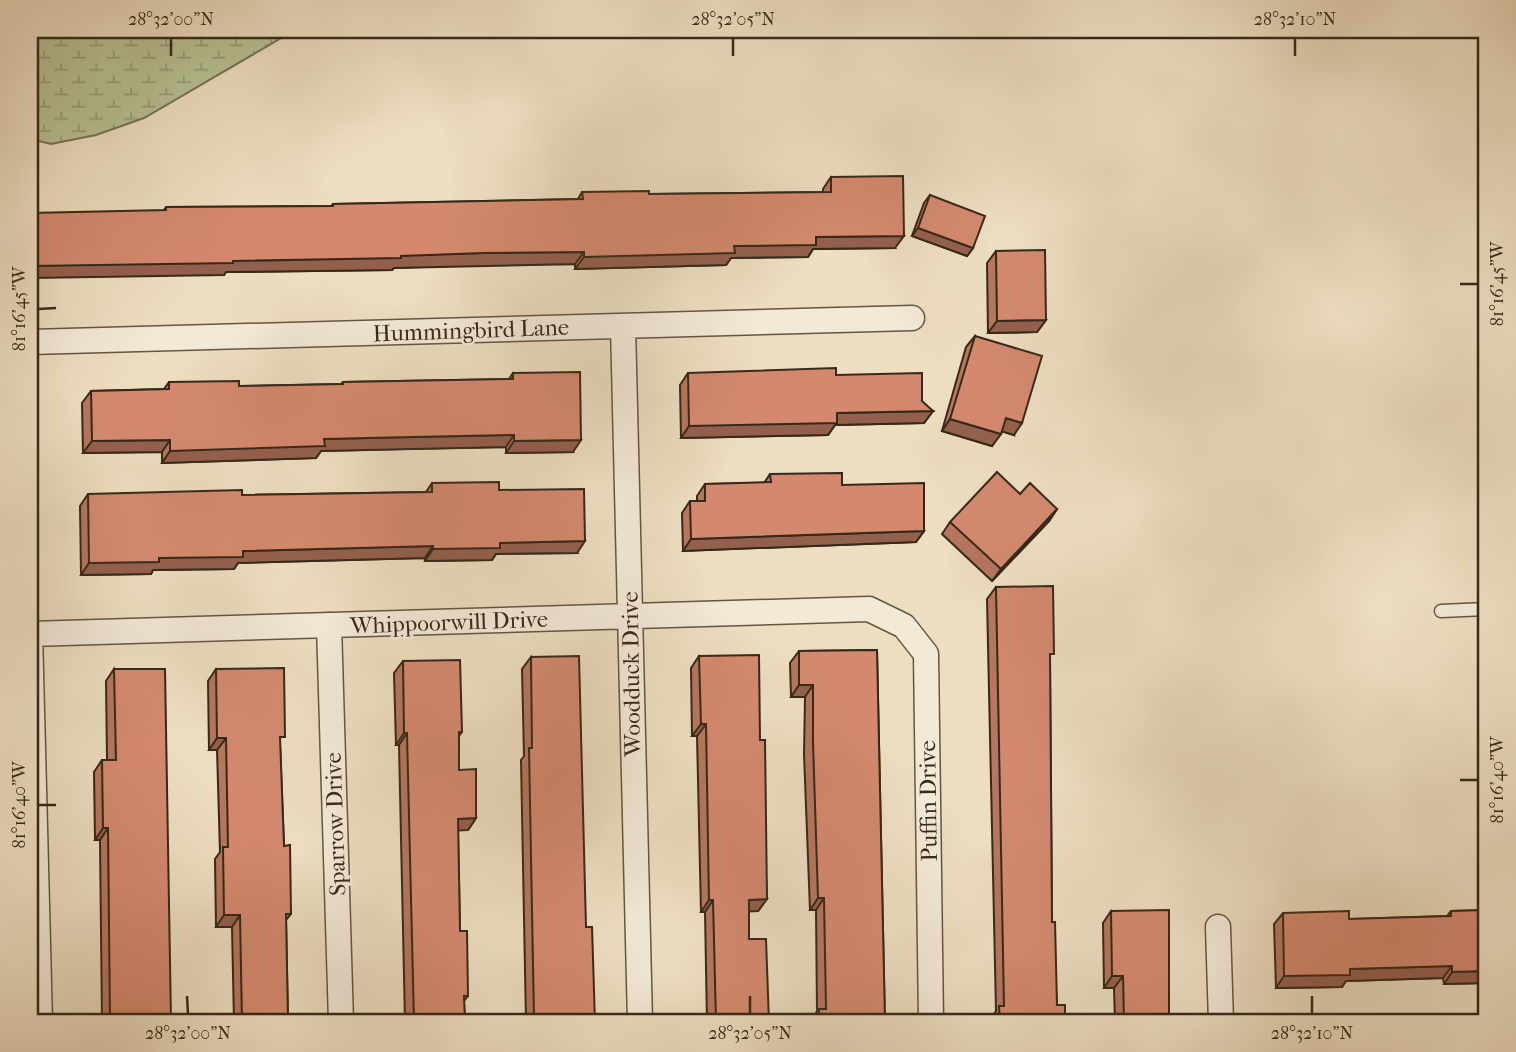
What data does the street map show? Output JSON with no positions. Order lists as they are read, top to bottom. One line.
{"streets":{"street":["Hummingbird Lane","Whippoorwill Drive","Woodduck Drive","Puffin Drive","Sparrow Drive"]},"crossings":[["Hummingbird Lane","Woodduck Drive"],["Whippoorwill Drive","Woodduck Drive"],["Whippoorwill Drive","Puffin Drive"],["Whippoorwill Drive","Sparrow Drive"]],"coordinates":["28°32'00\"N","28°32'05\"N","28°32'10\"N","81°16'45\"W","81°16'40\"W"]}
